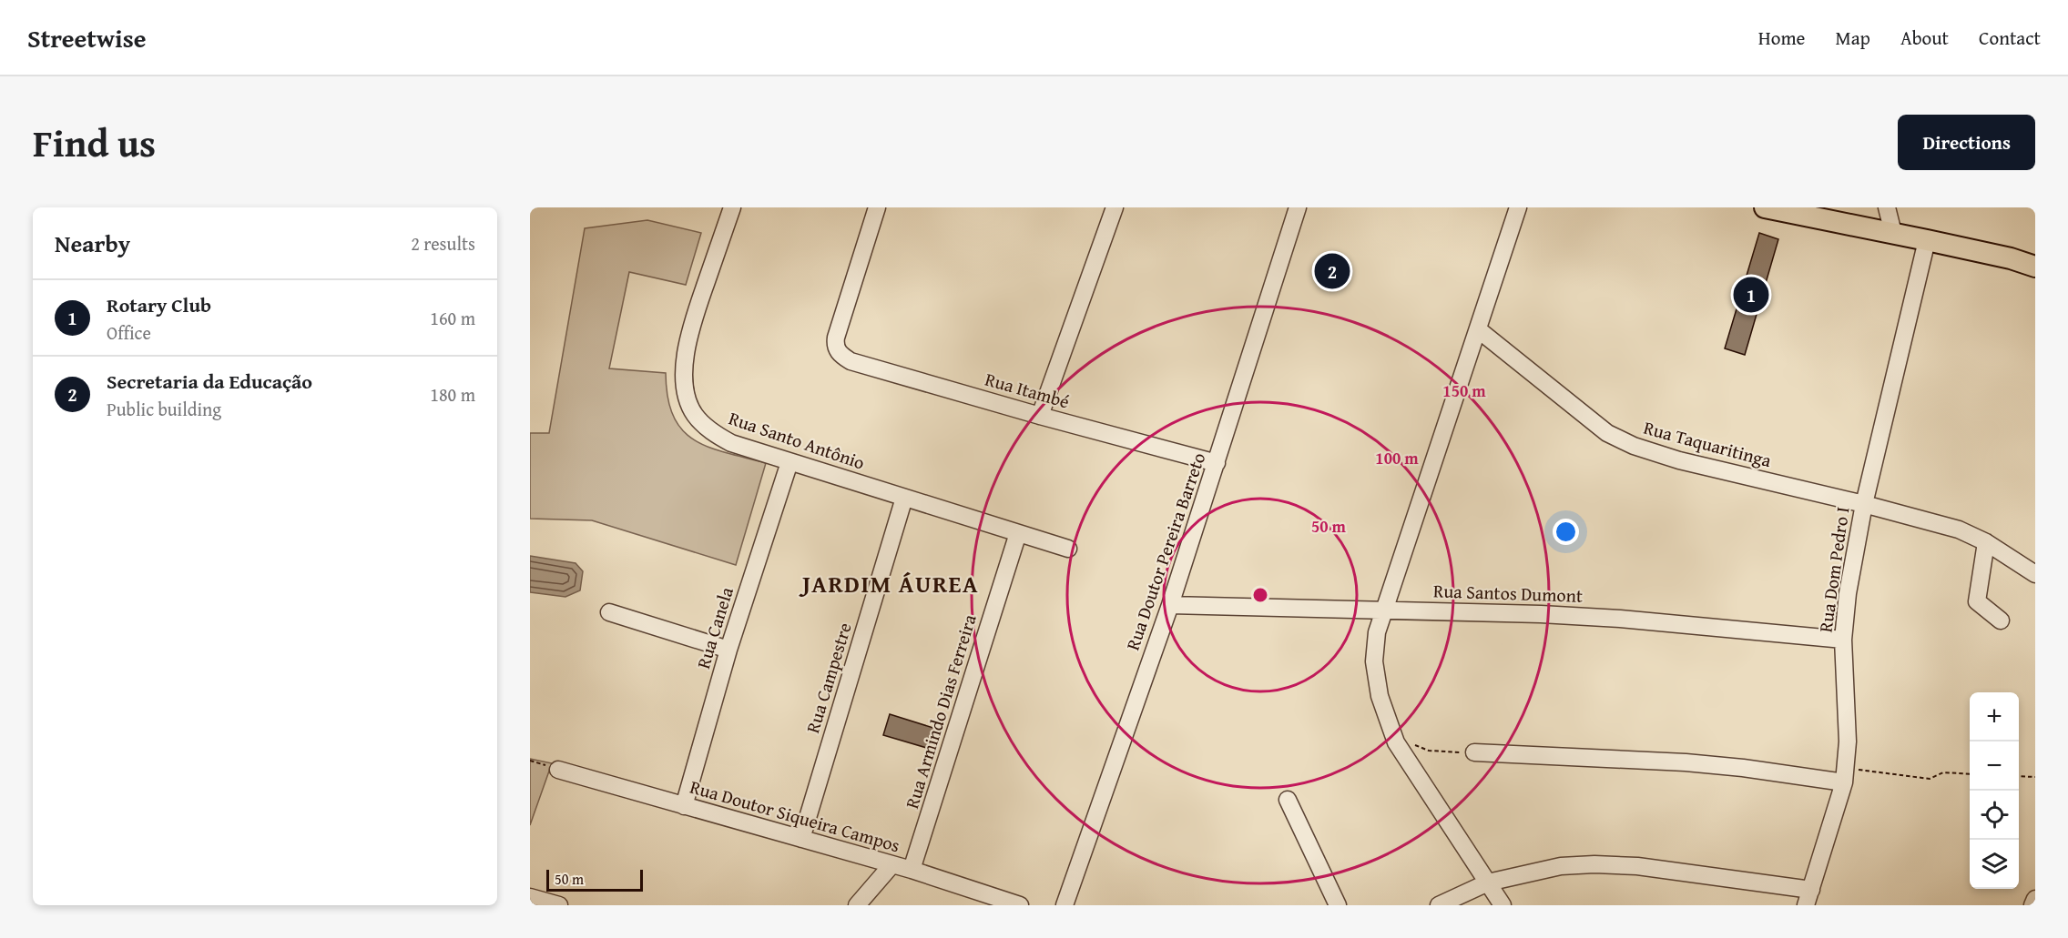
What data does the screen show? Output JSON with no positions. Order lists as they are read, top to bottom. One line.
{"streets":{"street":["Rua Itambé","Rua Santo Antônio","Rua Taquaritinga","Rua Doutor Pereira Barreto","Rua Dom Pedro I","Rua Santos Dumont","Rua Canela","Rua Campestre","Rua Armindo Dias Ferreira","Rua Doutor Siqueira Campos"]},"crossings":[["Rua Itambé","Rua Doutor Pereira Barreto"],["Rua Santo Antônio","Rua Canela"],["Rua Santo Antônio","Rua Campestre"],["Rua Santo Antônio","Rua Armindo Dias Ferreira"],["Rua Taquaritinga","Rua Dom Pedro I"],["Rua Doutor Pereira Barreto","Rua Santos Dumont"],["Rua Dom Pedro I","Rua Santos Dumont"],["Rua Canela","Rua Doutor Siqueira Campos"],["Rua Campestre","Rua Doutor Siqueira Campos"],["Rua Armindo Dias Ferreira","Rua Doutor Siqueira Campos"]],"districts":["JARDIM ÁUREA"],"scale_bar":"50 m","page":{"header":"Streetwise","nav":["Home","Map","About","Contact"],"title":"Find us","buttons":"Directions","heading":["Nearby","2 results"],"pins":["2","1"],"list":[{"mark":"1","name":"Rotary Club","note":"Office","value":"160 m"},{"mark":"2","name":"Secretaria da Educação","note":"Public building","value":"180 m"}],"map_buttons":["+","−"],"scale":"50 m"},"rings":["150 m","100 m","50 m"]}
